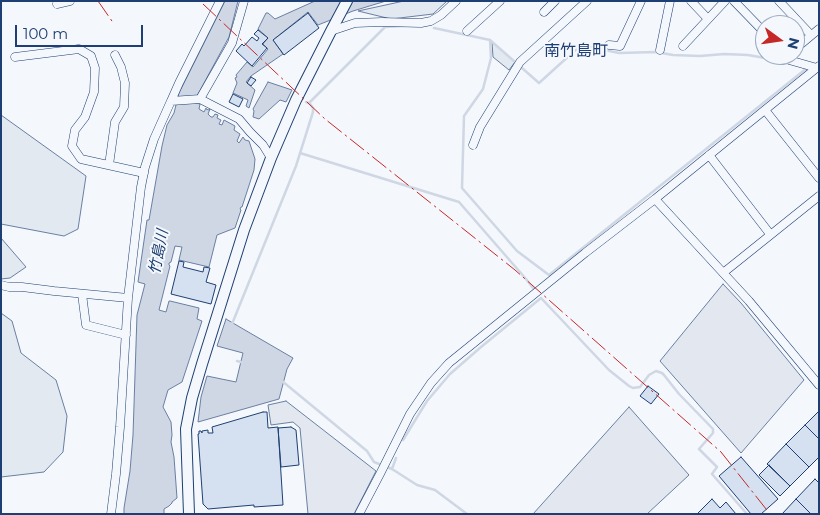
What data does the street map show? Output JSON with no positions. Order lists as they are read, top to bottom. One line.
{"districts":["南竹島町"],"water":["竹島川"],"scale_bar":"100 m","north":"right"}
